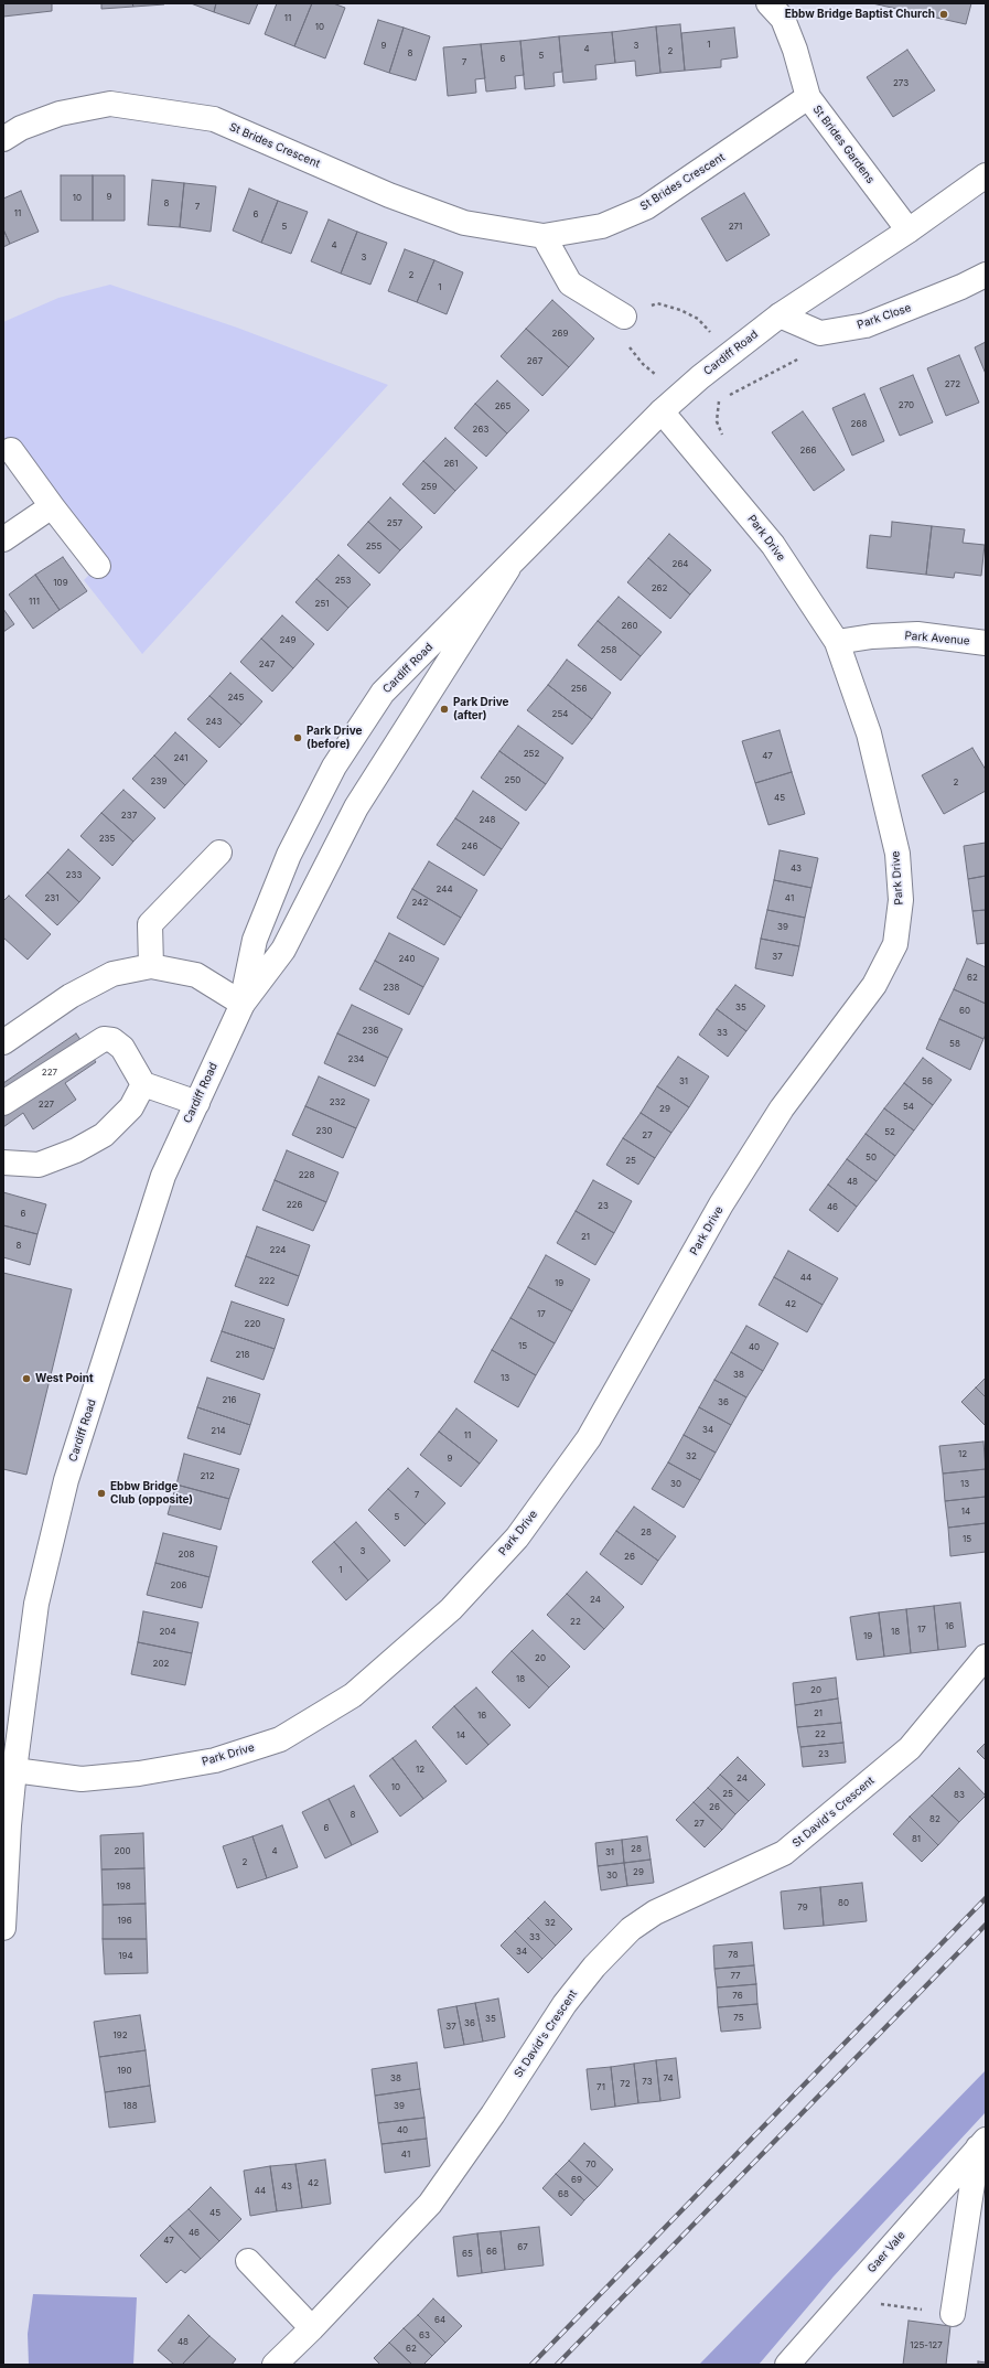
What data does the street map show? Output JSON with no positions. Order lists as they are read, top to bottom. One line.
{"streets":{"street":["St Brides Gardens","St Brides Crescent","Park Close","Cardiff Road","Park Drive","Park Avenue","St David's Crescent","Gaer Vale"]},"crossings":[["St Brides Gardens","St Brides Crescent"],["St Brides Gardens","Cardiff Road"],["Park Close","Cardiff Road"],["Cardiff Road","Park Drive"],["Park Drive","Park Avenue"]],"places":["Ebbw Bridge Baptist Church","Park Drive (after)","Park Drive (before)","West Point","Ebbw Bridge Club (opposite)"],"house_numbers":["11","10","1","9","3","4","2","8","5","6","7","273","9","10","8","7","11","6","5","271","4","3","2","1","269","267","272","270","265","268","263","266","261","259","257","255","264","253","109","262","111","251","260","249","258","247","256","245","254","243","252","47","241","250","239","2","45","237","248","235","246","43","233","244","231","41","242","39","37","240","62","238","35","60","236","33","58","234","227","31","56","232","227","54","29","230","52","27","50","25","228","48","226","23","46","6","21","8","224","44","222","19","42","17","220","15","40","218","38","13","216","36","34","214","11","12","32","9","212","30","13","7","14","5","28","15","3","208","26","1","206","24","22","16","17","204","18","19","20","202","18","20","21","16","22","14","23","12","24","10","25","83","26","8","82","27","6","81","28","200","4","31","2","29","30","198","80","79","196","32","33","34","78","194","77","76","75","35","36","37","192","190","38","74","73","72","71","188","39","40","41","70","69","42","43","44","68","45","46","47","67","66","65","64","63","48","125-127","62"]}
